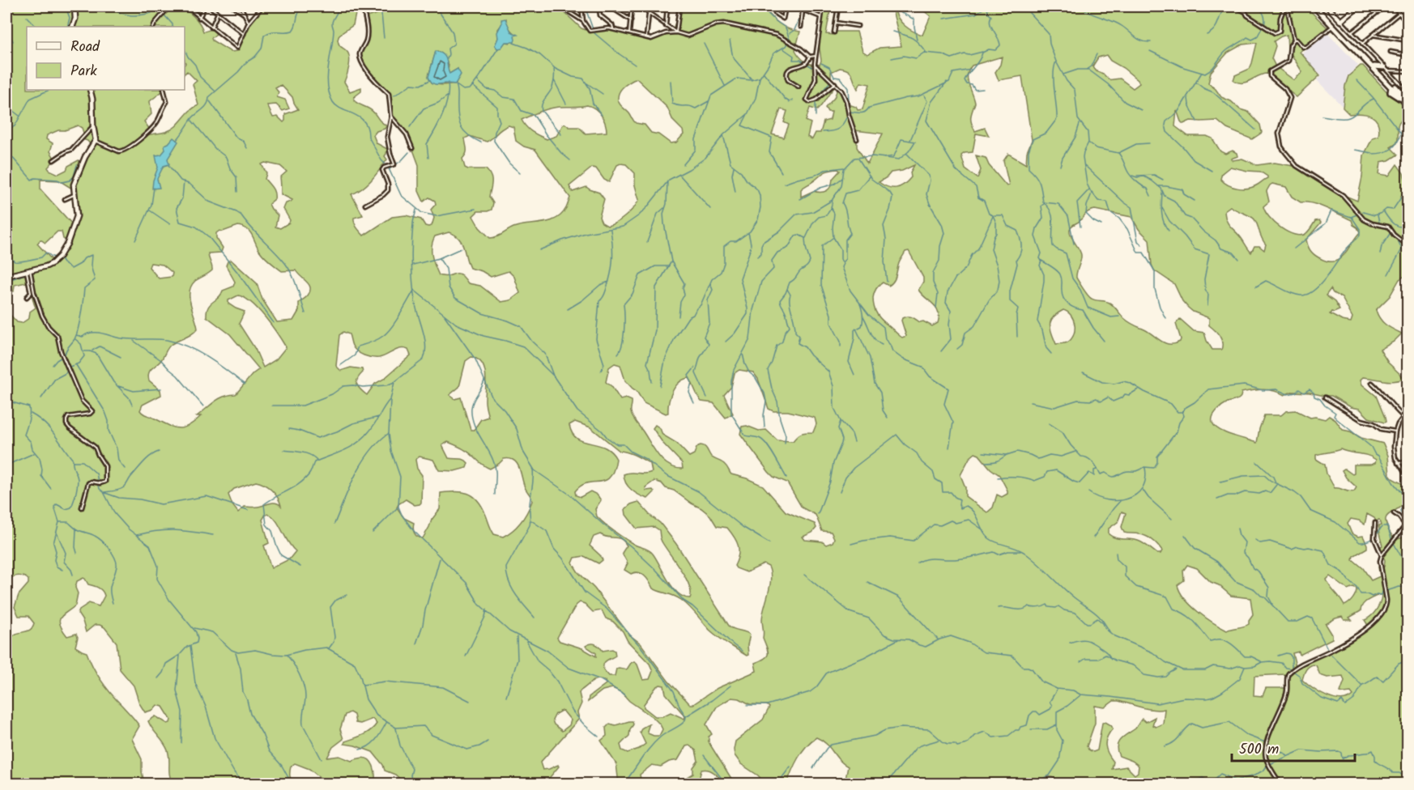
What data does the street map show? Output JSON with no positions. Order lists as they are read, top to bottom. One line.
{"legend":["Road","Park"],"scale_bar":"500 m"}
